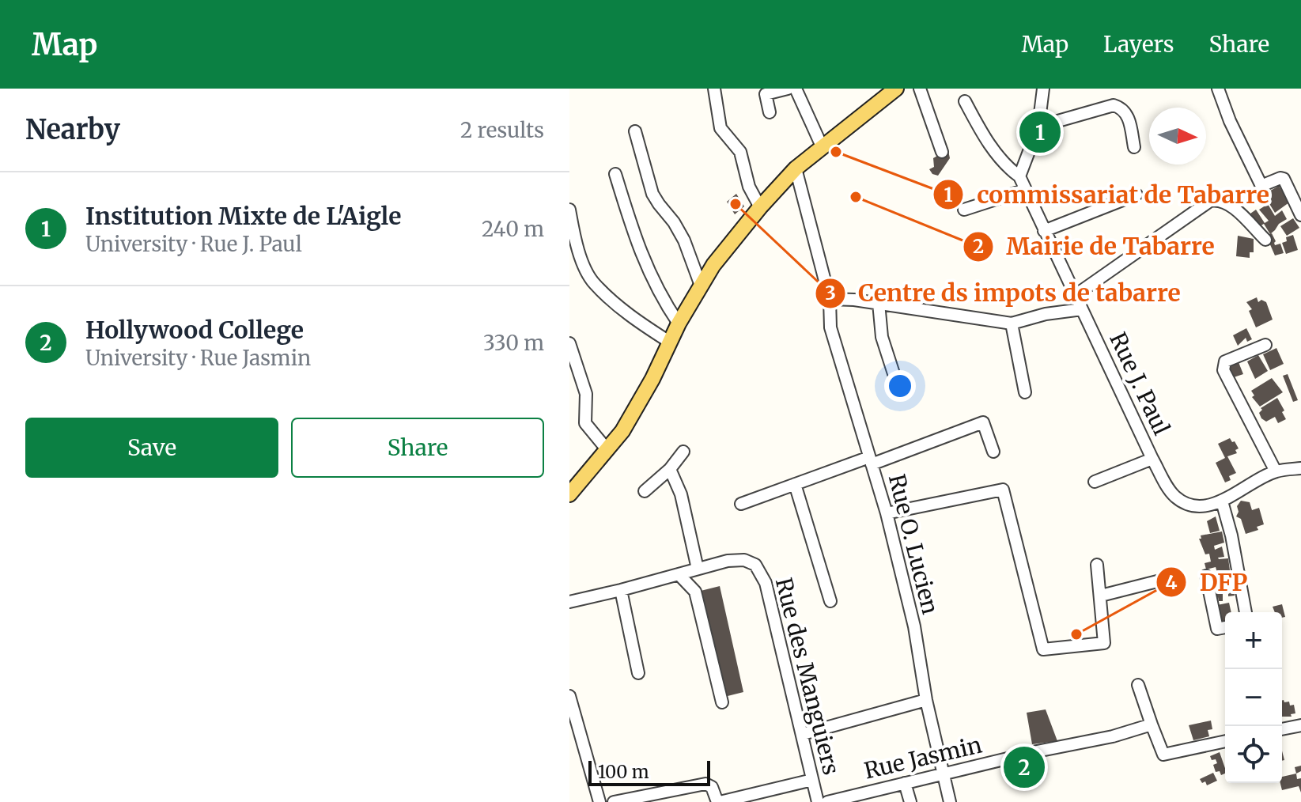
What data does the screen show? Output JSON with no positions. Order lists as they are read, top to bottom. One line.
{"streets":{"street":["Rue J. Paul","Rue O. Lucien","Rue des Manguiers","Rue Jasmin"]},"crossings":[["Rue O. Lucien","Rue Jasmin"]],"places":["commissariat de Tabarre","Mairie de Tabarre","Centre ds impots de tabarre","DFP"],"scale_bar":"100 m","north":"right","page":{"header":"Map","nav":["Map","Layers","Share"],"heading":["Nearby","2 results"],"pins":["1","2"],"list":[{"mark":"1","name":"Institution Mixte de L'Aigle","note":"University · Rue J. Paul","value":"240 m"},{"mark":"2","name":"Hollywood College","note":"University · Rue Jasmin","value":"330 m"}],"buttons":["Save","Share"],"map_buttons":["+","−"],"scale":"100 m"}}
